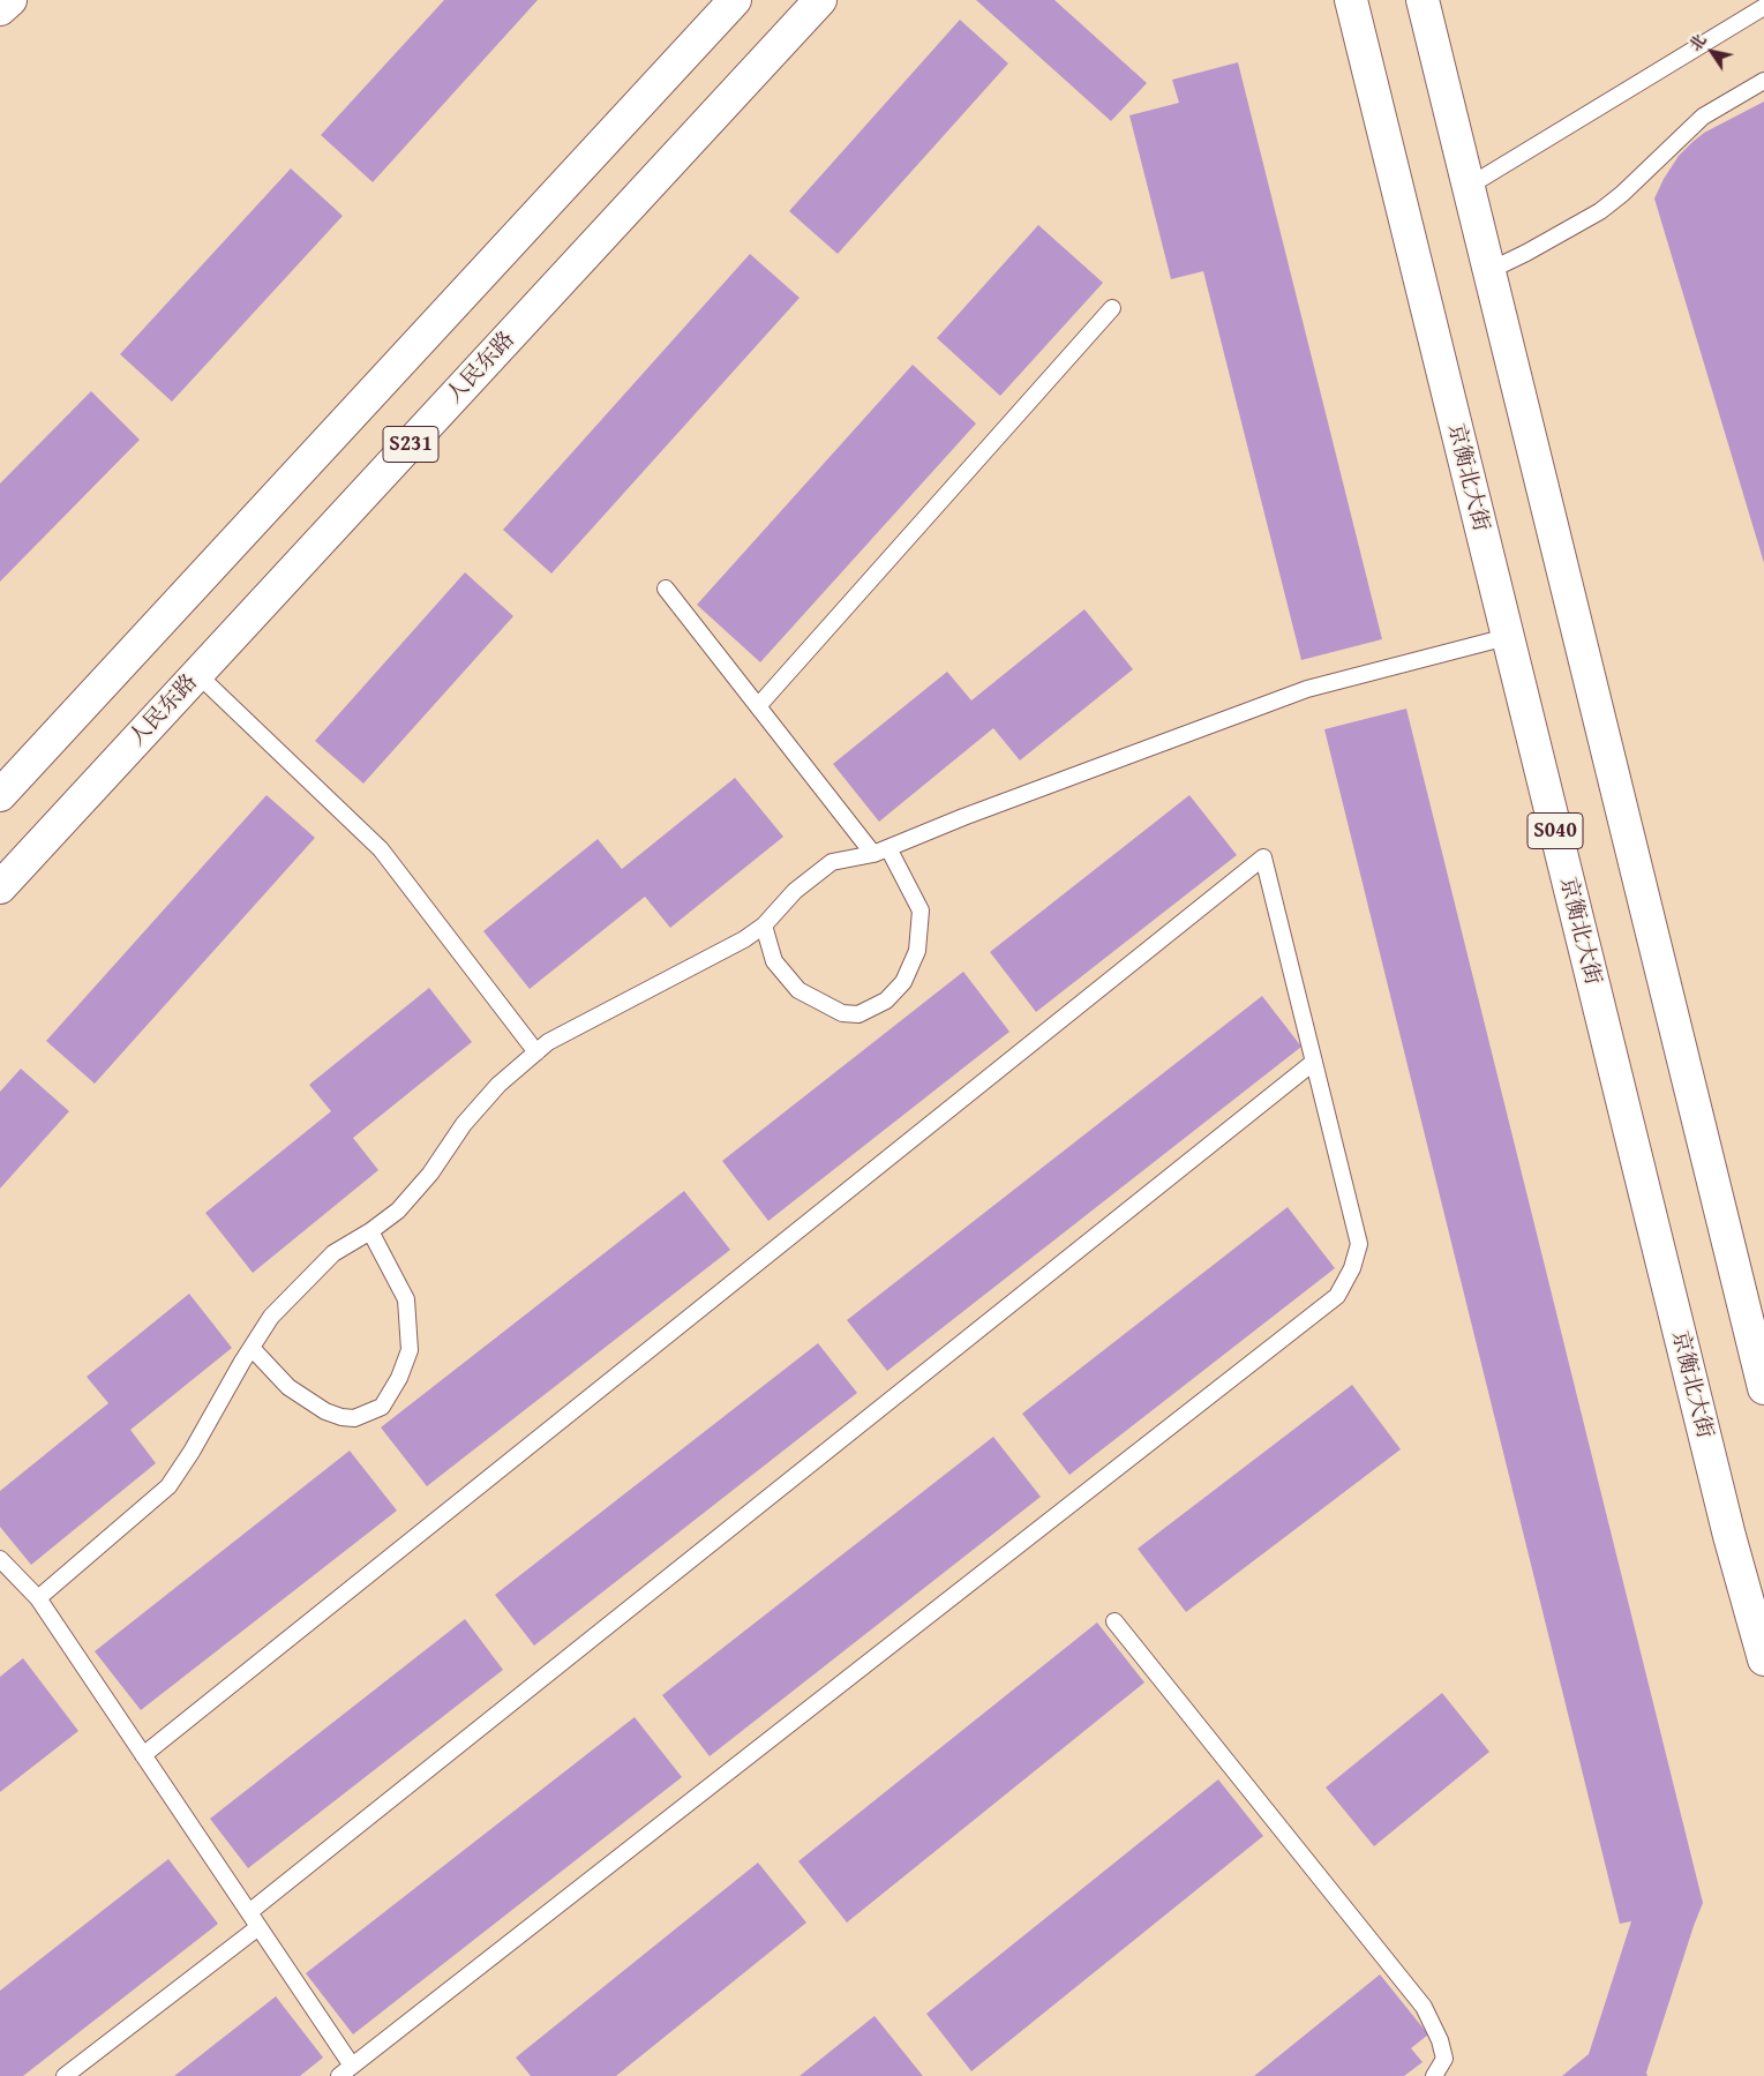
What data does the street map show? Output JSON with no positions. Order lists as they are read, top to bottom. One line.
{"streets":{"main road":["人民东路","S231","京衡北大街","S040"]},"north":"top left"}
